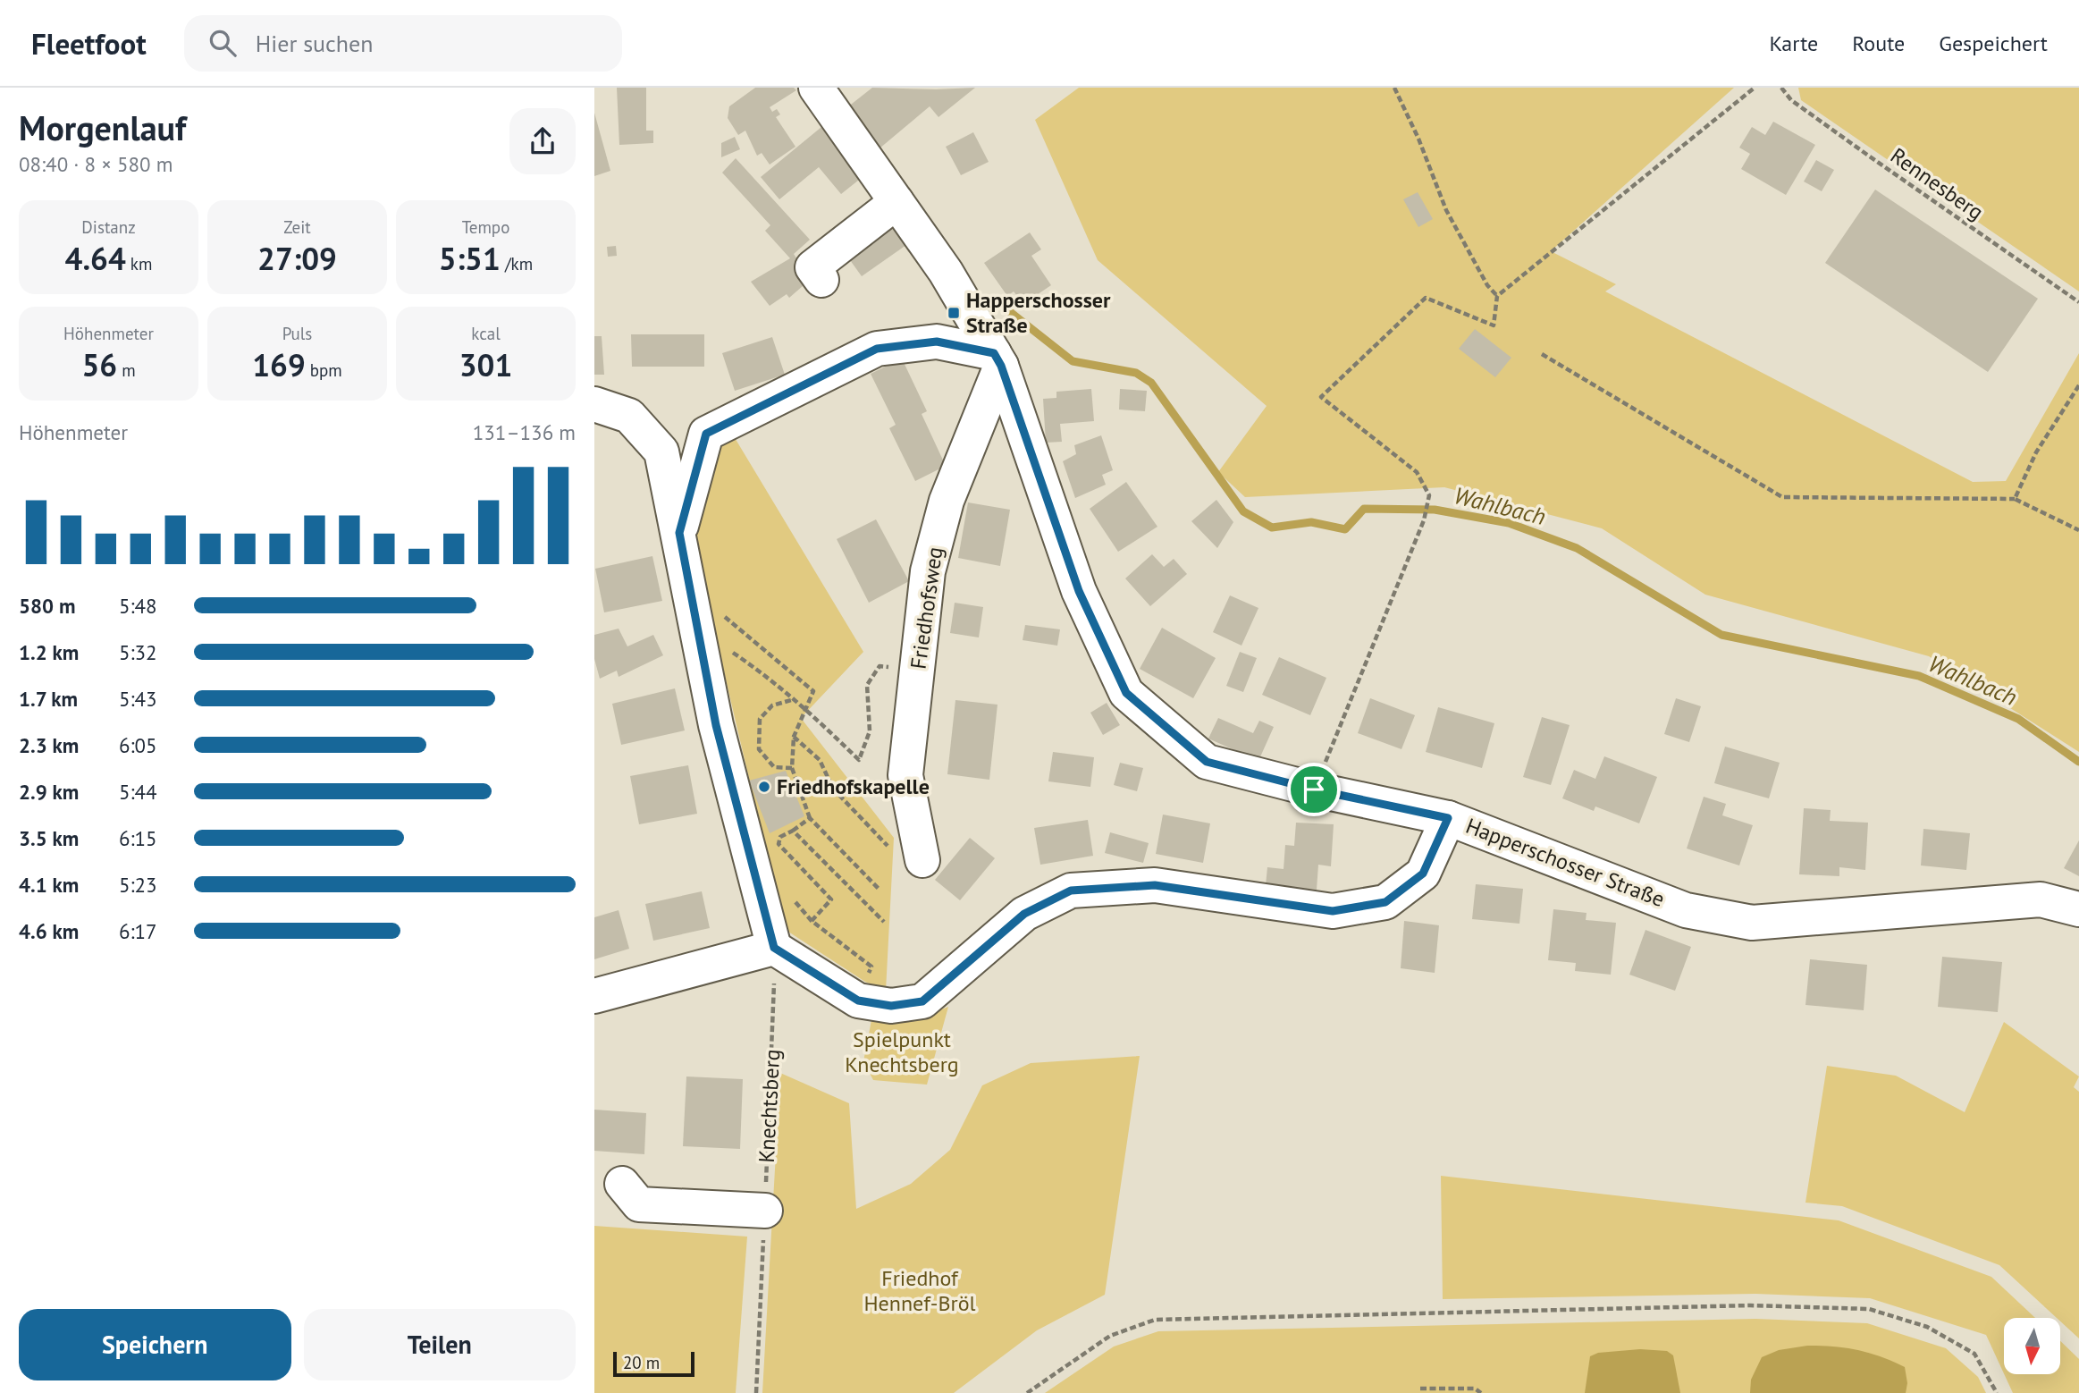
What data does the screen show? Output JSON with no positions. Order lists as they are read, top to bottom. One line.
{"streets":{"street":["Friedhofsweg","Happerschosser Straße"],"path":["Rennesberg","Knechtsberg"]},"crossings":[["Friedhofsweg","Happerschosser Straße"]],"water":["Wahlbach"],"parks":["Spielpunkt Knechtsberg","Friedhof Hennef-Bröl"],"places":{"transit":["Happerschosser Straße"],"other":["Friedhofskapelle"]},"scale_bar":"20 m","north":"bottom","page":{"header":"Fleetfoot","search":"Hier suchen","nav":["Karte","Route","Gespeichert"],"heading":["Morgenlauf","08:40 · 8 × 580 m"],"stats":[["Distanz","4.64 km"],["Zeit","27:09"],["Tempo","5:51 /km"],["Höhenmeter","56 m"],["Puls","169 bpm"],["kcal","301"]],"chart":["Höhenmeter","131–136 m"],"list":[{"name":"580 m","note":"5:48"},{"name":"1.2 km","note":"5:32"},{"name":"1.7 km","note":"5:43"},{"name":"2.3 km","note":"6:05"},{"name":"2.9 km","note":"5:44"},{"name":"3.5 km","note":"6:15"},{"name":"4.1 km","note":"5:23"},{"name":"4.6 km","note":"6:17"}],"buttons":["Speichern","Teilen"],"scale":"20 m"}}
